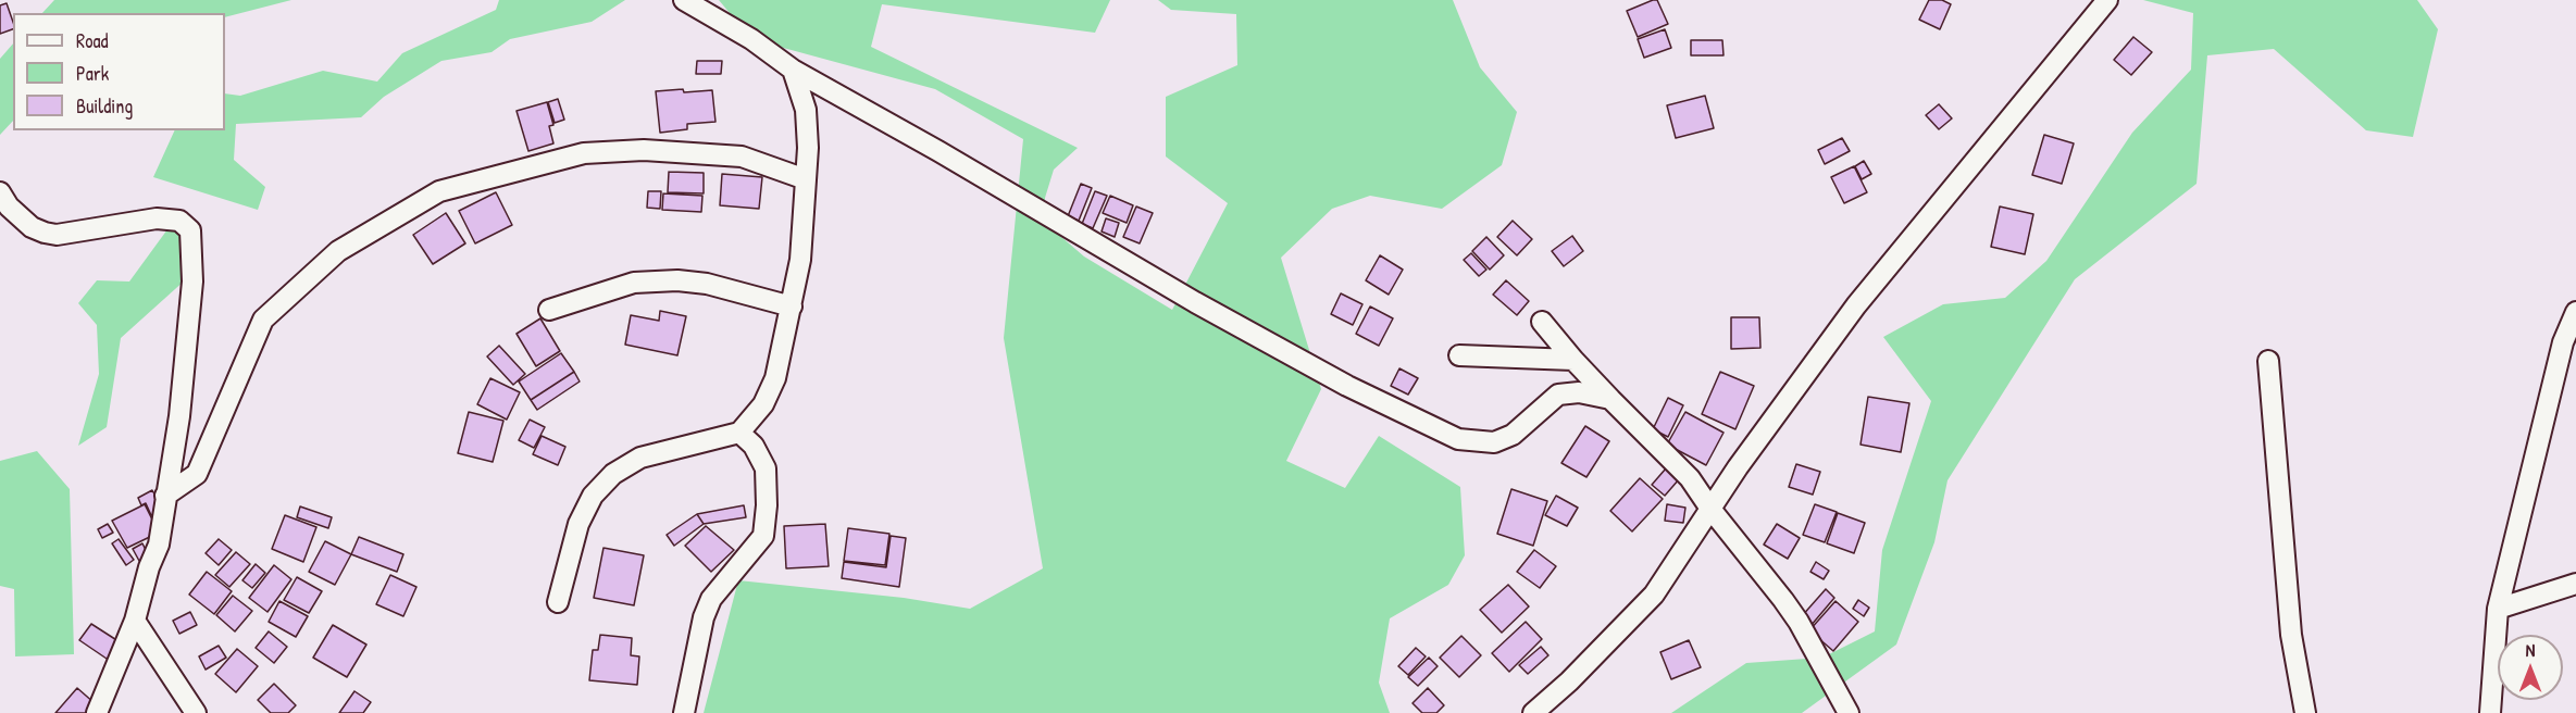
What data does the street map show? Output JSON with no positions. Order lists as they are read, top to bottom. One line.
{"legend":["Road","Park","Building"],"north":"top"}
